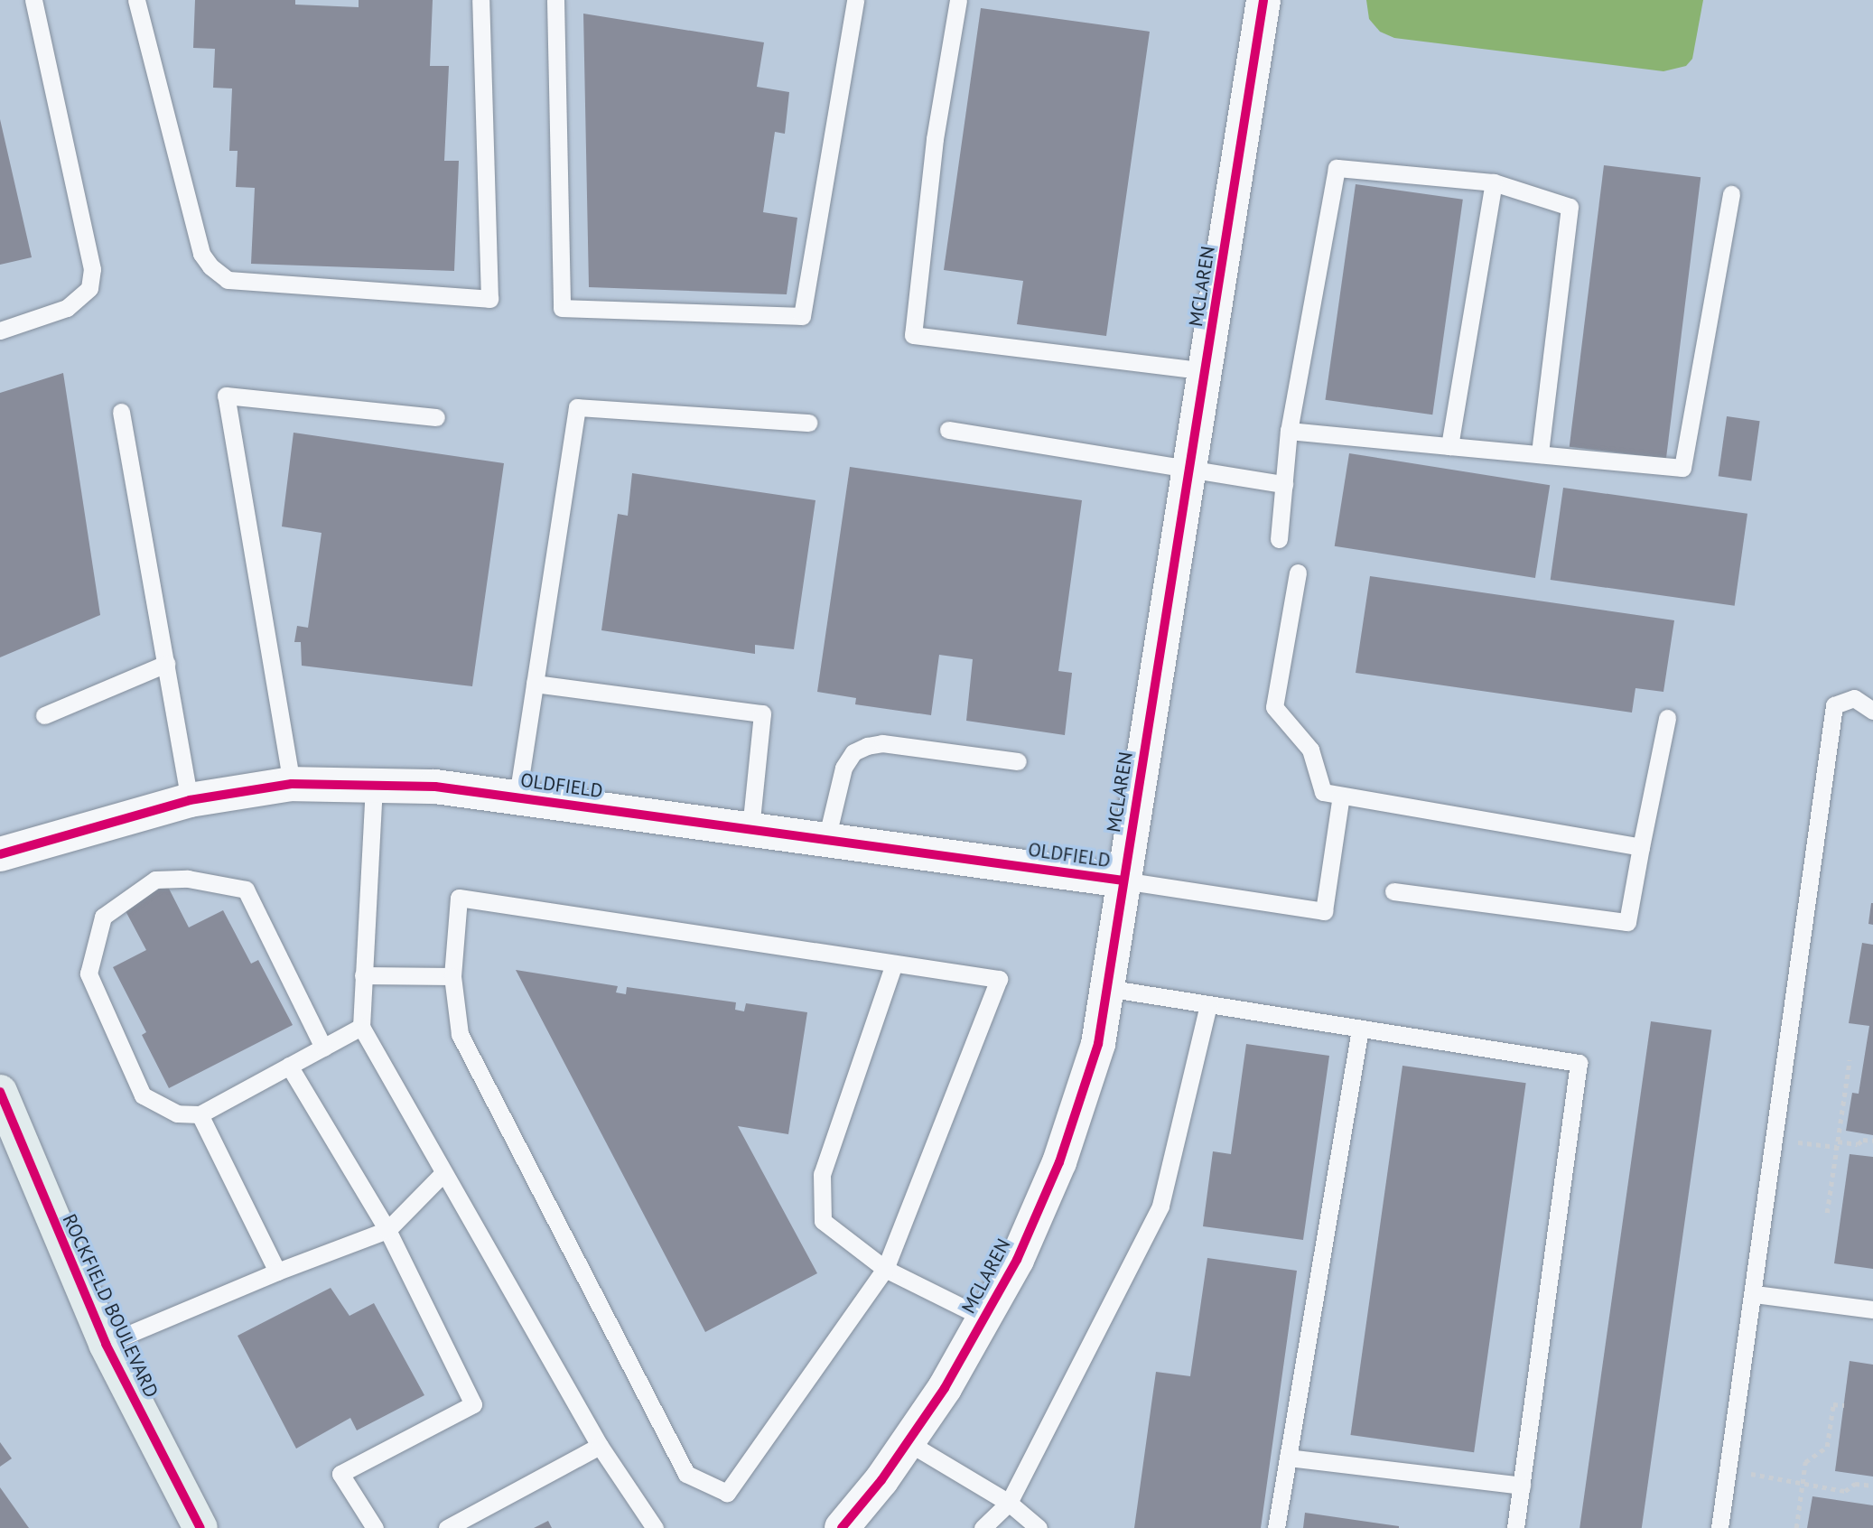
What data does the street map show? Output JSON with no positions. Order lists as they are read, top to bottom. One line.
{"streets":{"main road":["ROCKFIELD BOULEVARD"],"street":["MCLAREN","OLDFIELD"]},"crossings":[["MCLAREN","OLDFIELD"]]}
